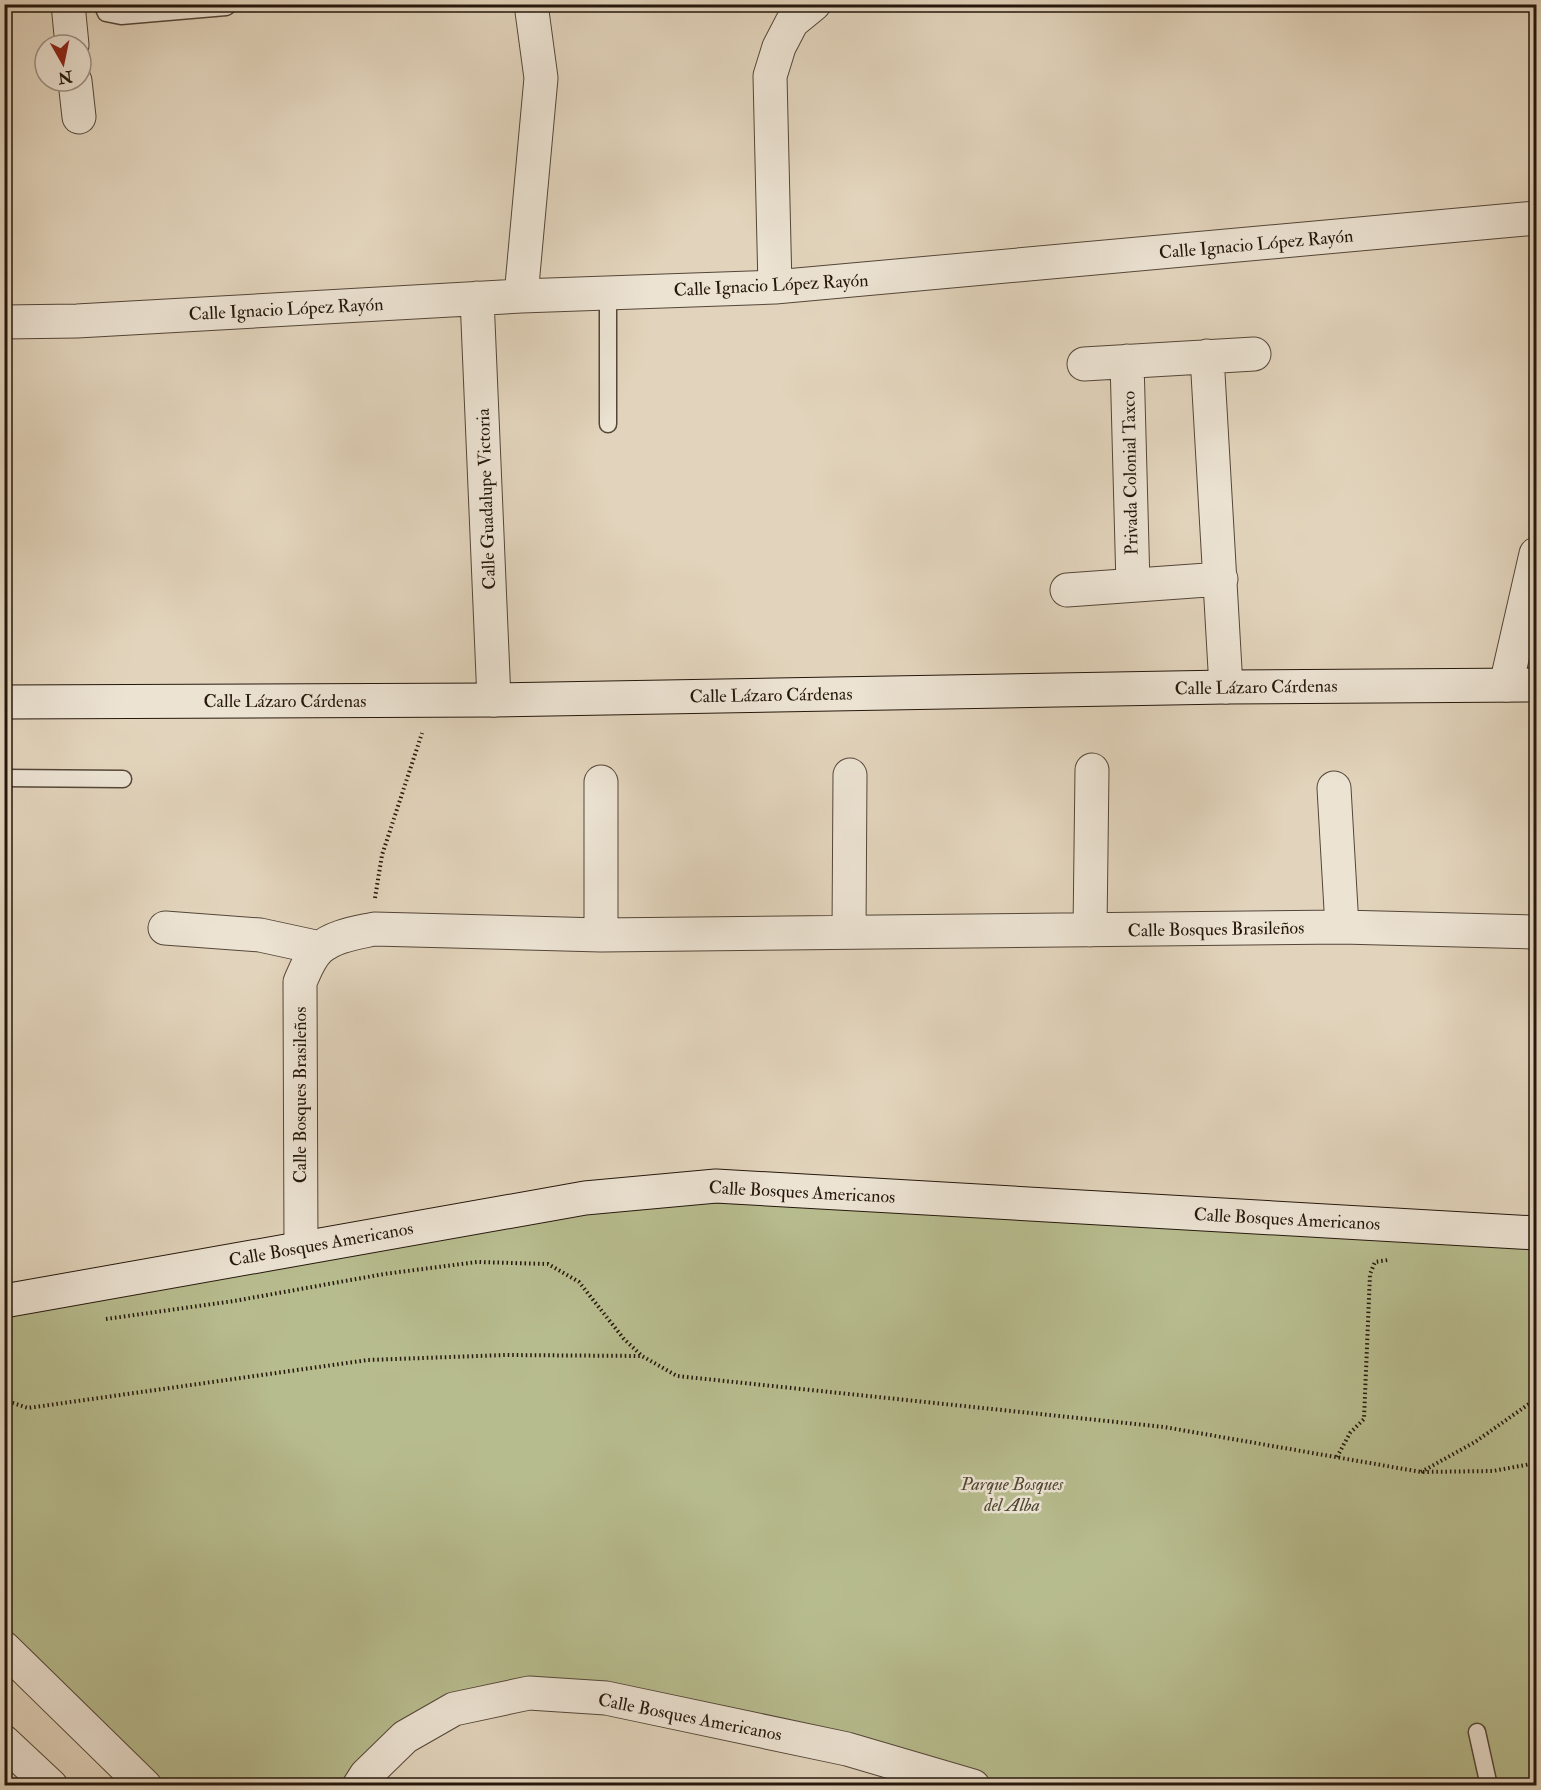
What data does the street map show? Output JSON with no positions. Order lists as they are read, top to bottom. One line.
{"streets":{"street":["Calle Ignacio López Rayón","Privada Colonial Taxco","Calle Guadalupe Victoria","Calle Lázaro Cárdenas","Calle Bosques Brasileños","Calle Bosques Americanos"]},"crossings":[["Calle Ignacio López Rayón","Calle Guadalupe Victoria"],["Calle Guadalupe Victoria","Calle Lázaro Cárdenas"],["Calle Bosques Brasileños","Calle Bosques Americanos"]],"parks":["Parque Bosques del Alba"],"north":"bottom"}
